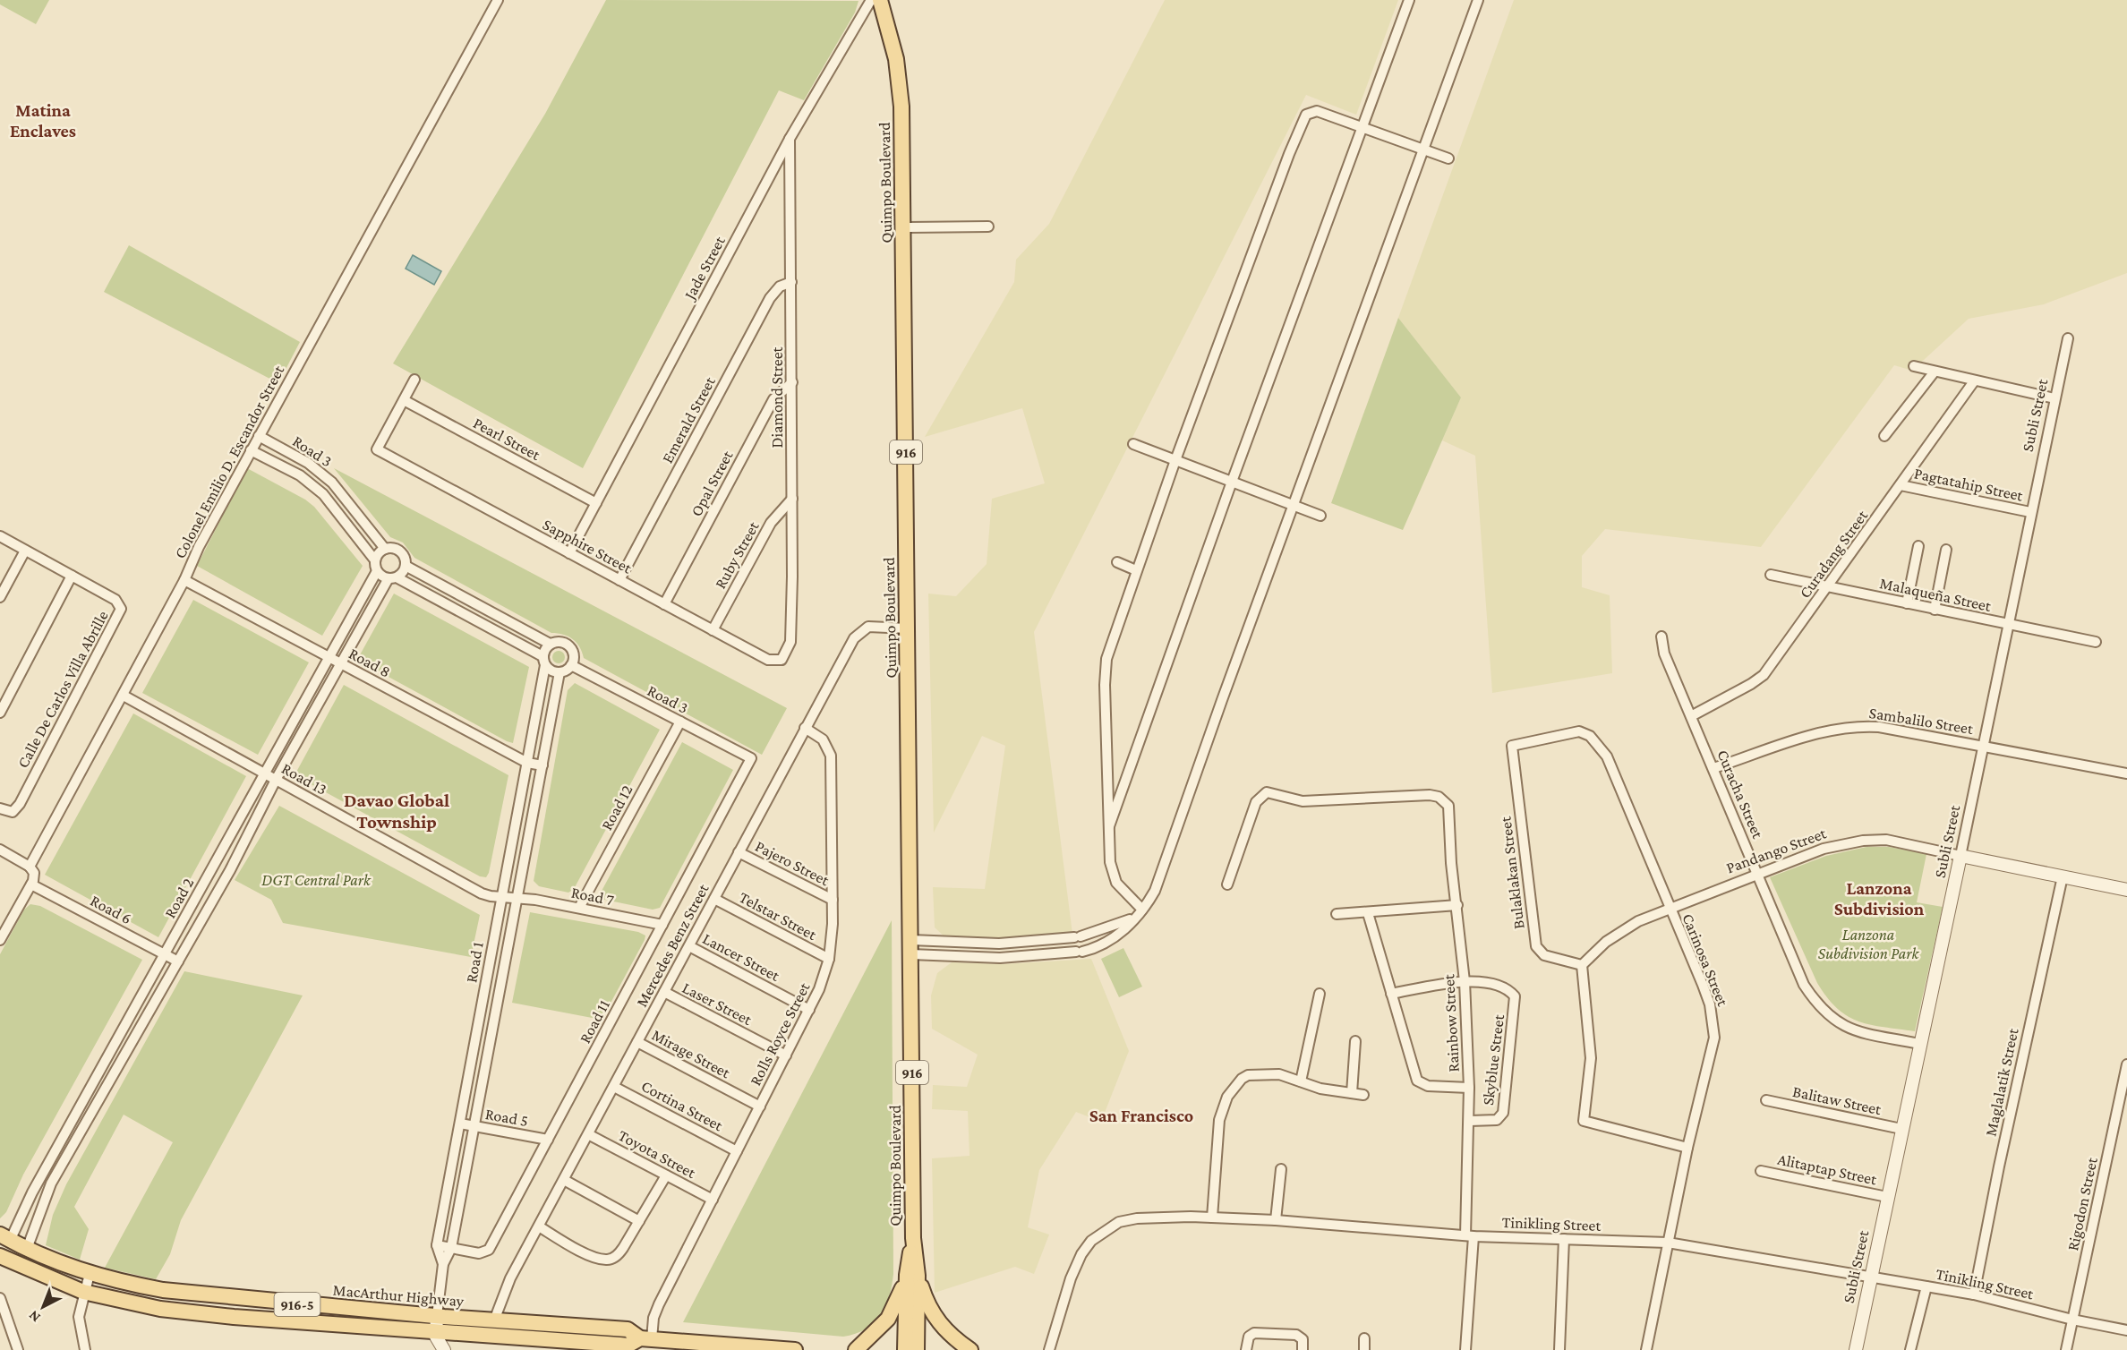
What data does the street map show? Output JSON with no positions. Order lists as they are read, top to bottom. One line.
{"streets":{"main road":["Quimpo Boulevard","916","MacArthur Highway","916-5"],"street":["Jade Street","Diamond Street","Subli Street","Emerald Street","Pearl Street","Road 3","Colonel Emilio D. Escandor Street","Opal Street","Pagtatahip Street","Sapphire Street","Curadang Street","Ruby Street","Malaqueña Street","Road 8","Calle De Carlos Villa Abrille","Sambalilo Street","Road 13","Curacha Street","Road 12","Pandango Street","Pajero Street","Bulaklakan Street","Road 7","Road 2","Road 6","Telstar Street","Mercedes Benz Street","Lancer Street","Carinosa Street","Road 1","Laser Street","Road 11","Rainbow Street","Rolls Royce Street","Mirage Street","Skyblue Street","Maglalatik Street","Balitaw Street","Cortina Street","Road 5","Toyota Street","Alitaptap Street","Rigodon Street","Tinikling Street"]},"crossings":[["Quimpo Boulevard","Mercedes Benz Street"],["Jade Street","Diamond Street"],["Jade Street","Pearl Street"],["Jade Street","Sapphire Street"],["Diamond Street","Emerald Street"],["Diamond Street","Opal Street"],["Diamond Street","Sapphire Street"],["Diamond Street","Ruby Street"],["Subli Street","Pagtatahip Street"],["Subli Street","Malaqueña Street"],["Subli Street","Sambalilo Street"],["Subli Street","Curacha Street"],["Subli Street","Pandango Street"],["Subli Street","Balitaw Street"],["Subli Street","Alitaptap Street"],["Subli Street","Tinikling Street"],["Emerald Street","Sapphire Street"],["Pearl Street","Sapphire Street"],["Road 3","Colonel Emilio D. Escandor Street"],["Road 3","Road 12"],["Road 3","Road 2"],["Road 3","Road 1"],["Road 3","Road 11"],["Colonel Emilio D. Escandor Street","Road 8"],["Colonel Emilio D. Escandor Street","Road 13"],["Opal Street","Sapphire Street"],["Pagtatahip Street","Curadang Street"],["Sapphire Street","Ruby Street"],["Curadang Street","Malaqueña Street"],["Curadang Street","Curacha Street"],["Road 8","Road 2"],["Road 8","Road 1"],["Sambalilo Street","Curacha Street"],["Road 13","Road 7"],["Road 13","Road 2"],["Road 13","Road 1"],["Curacha Street","Pandango Street"],["Road 12","Road 7"],["Pandango Street","Bulaklakan Street"],["Pandango Street","Carinosa Street"],["Pandango Street","Maglalatik Street"],["Pajero Street","Mercedes Benz Street"],["Pajero Street","Rolls Royce Street"],["Bulaklakan Street","Carinosa Street"],["Road 7","Road 1"],["Road 7","Road 11"],["Road 2","Road 6"],["Road 2","MacArthur Highway"],["Telstar Street","Mercedes Benz Street"],["Telstar Street","Rolls Royce Street"],["Mercedes Benz Street","Lancer Street"],["Mercedes Benz Street","Laser Street"],["Mercedes Benz Street","Rolls Royce Street"],["Mercedes Benz Street","Mirage Street"],["Mercedes Benz Street","Cortina Street"],["Mercedes Benz Street","Toyota Street"],["Mercedes Benz Street","MacArthur Highway"],["Lancer Street","Rolls Royce Street"],["Carinosa Street","Tinikling Street"],["Road 1","Road 11"],["Road 1","Road 5"],["Road 1","MacArthur Highway"],["Laser Street","Rolls Royce Street"],["Road 11","Road 5"],["Rainbow Street","Skyblue Street"],["Rainbow Street","Tinikling Street"],["Rolls Royce Street","Mirage Street"],["Rolls Royce Street","Cortina Street"],["Rolls Royce Street","Toyota Street"],["Rolls Royce Street","MacArthur Highway"],["Maglalatik Street","Tinikling Street"],["Rigodon Street","Tinikling Street"]],"districts":["Matina Enclaves","Davao Global Township","Lanzona Subdivision","San Francisco"],"parks":["DGT Central Park","Lanzona Subdivision Park"],"north":"bottom left"}
